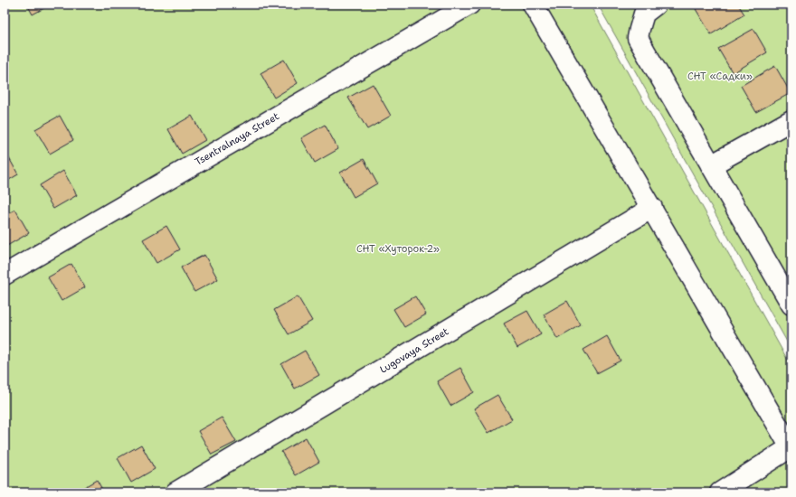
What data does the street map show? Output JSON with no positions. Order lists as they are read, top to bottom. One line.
{"streets":{"street":["Tsentralnaya Street","Lugovaya Street"]},"parks":["СНТ «Садки»","СНТ «Хуторок-2»"]}
